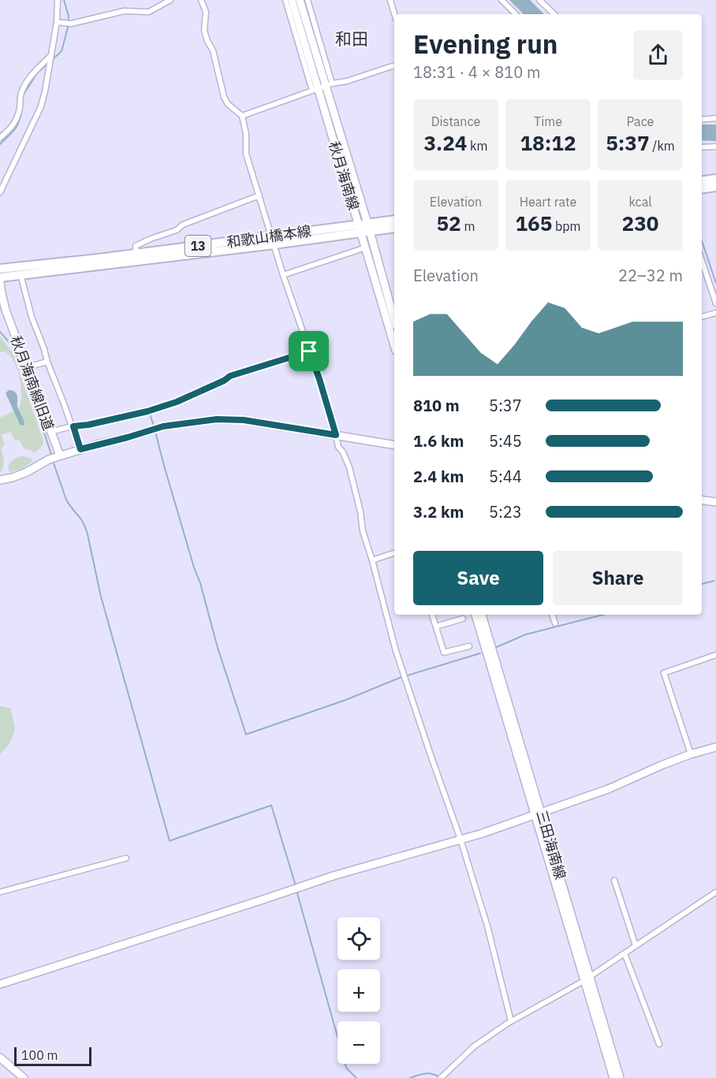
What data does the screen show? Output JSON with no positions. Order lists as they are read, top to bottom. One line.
{"streets":{"main road":["秋月海南線","和歌山橋本線","13","秋月海南線旧道","三田海南線"]},"crossings":[["秋月海南線","和歌山橋本線"]],"districts":["和田"],"scale_bar":"100 m","page":{"heading":["Evening run","18:31 · 4 × 810 m"],"stats":[["Distance","3.24 km"],["Time","18:12"],["Pace","5:37 /km"],["Elevation","52 m"],["Heart rate","165 bpm"],["kcal","230"]],"chart":["Elevation","22–32 m"],"list":[{"name":"810 m","note":"5:37"},{"name":"1.6 km","note":"5:45"},{"name":"2.4 km","note":"5:44"},{"name":"3.2 km","note":"5:23"}],"buttons":["Save","Share"],"map_buttons":["+","−"],"scale":"100 m"}}
